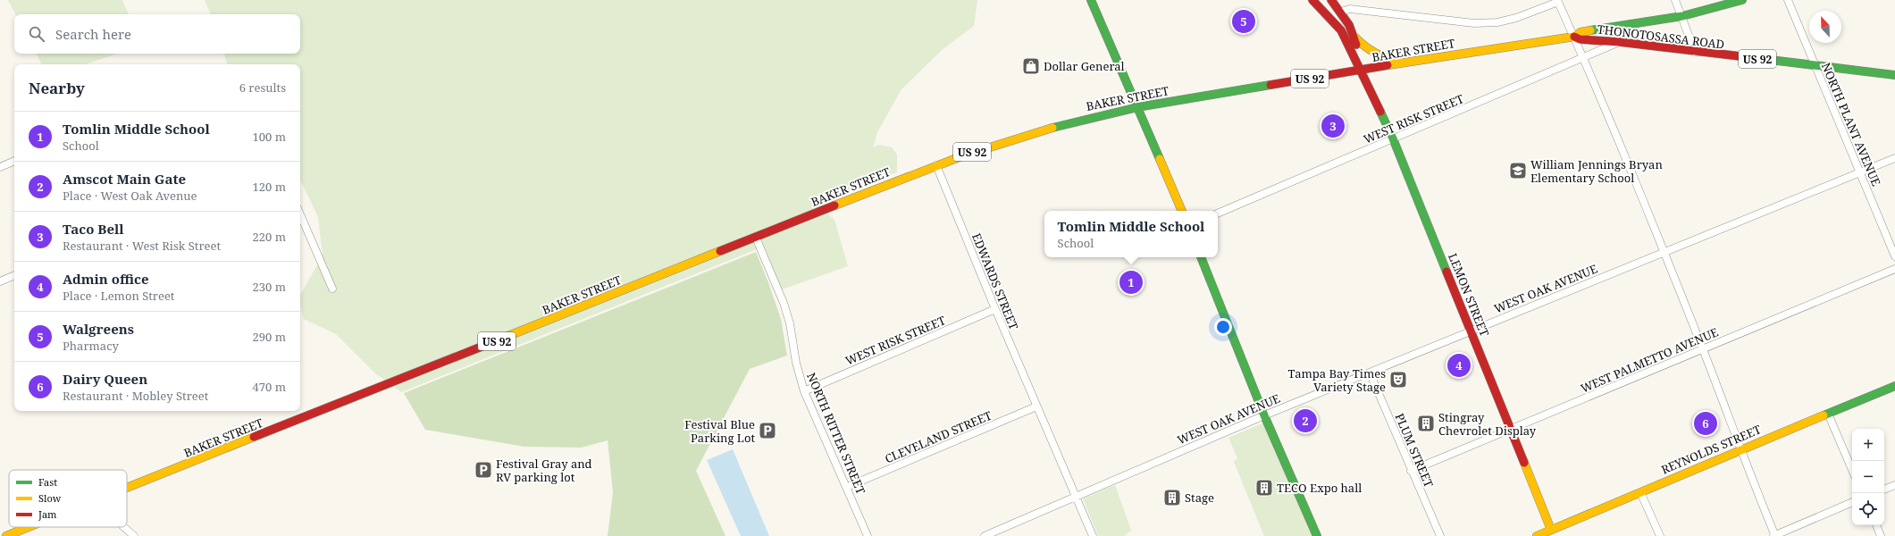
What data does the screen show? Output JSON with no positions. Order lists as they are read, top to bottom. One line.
{"streets":{"main road":["THONOTOSASSA ROAD","BAKER STREET","US 92","LEMON STREET","REYNOLDS STREET"],"street":["WEST RISK STREET","NORTH PLANT AVENUE","EDWARDS STREET","WEST OAK AVENUE","WEST PALMETTO AVENUE","NORTH RITTER STREET","CLEVELAND STREET","PLUM STREET"]},"crossings":[["THONOTOSASSA ROAD","BAKER STREET"],["THONOTOSASSA ROAD","WEST RISK STREET"],["THONOTOSASSA ROAD","NORTH PLANT AVENUE"],["BAKER STREET","EDWARDS STREET"],["BAKER STREET","LEMON STREET"],["BAKER STREET","NORTH RITTER STREET"],["WEST RISK STREET","EDWARDS STREET"],["WEST RISK STREET","LEMON STREET"],["WEST RISK STREET","NORTH RITTER STREET"],["NORTH PLANT AVENUE","WEST OAK AVENUE"],["EDWARDS STREET","WEST OAK AVENUE"],["EDWARDS STREET","CLEVELAND STREET"],["WEST OAK AVENUE","LEMON STREET"],["WEST OAK AVENUE","PLUM STREET"],["LEMON STREET","WEST PALMETTO AVENUE"],["LEMON STREET","REYNOLDS STREET"],["WEST PALMETTO AVENUE","PLUM STREET"],["NORTH RITTER STREET","CLEVELAND STREET"]],"places":{"shop":["Dollar General"],"school or university":["William Jennings Bryan Elementary School"],"theatre":["Tampa Bay Times Variety Stage"],"building":["Stingray Chevrolet Display","TECO Expo hall","Stage"],"parking":["Festival Blue Parking Lot","Festival Gray and RV parking lot"]},"legend":["Fast","Slow","Jam"],"north":"top","page":{"pins":["5","3","1","4","2","6"],"search":"Search here","heading":["Nearby","6 results"],"list":[{"mark":"1","name":"Tomlin Middle School","note":"School","value":"100 m"},{"mark":"2","name":"Amscot Main Gate","note":"Place · West Oak Avenue","value":"120 m"},{"mark":"3","name":"Taco Bell","note":"Restaurant · West Risk Street","value":"220 m"},{"mark":"4","name":"Admin office","note":"Place · Lemon Street","value":"230 m"},{"mark":"5","name":"Walgreens","note":"Pharmacy","value":"290 m"},{"mark":"6","name":"Dairy Queen","note":"Restaurant · Mobley Street","value":"470 m"}],"popup":["Tomlin Middle School","School"],"map_buttons":["+","−"]}}
